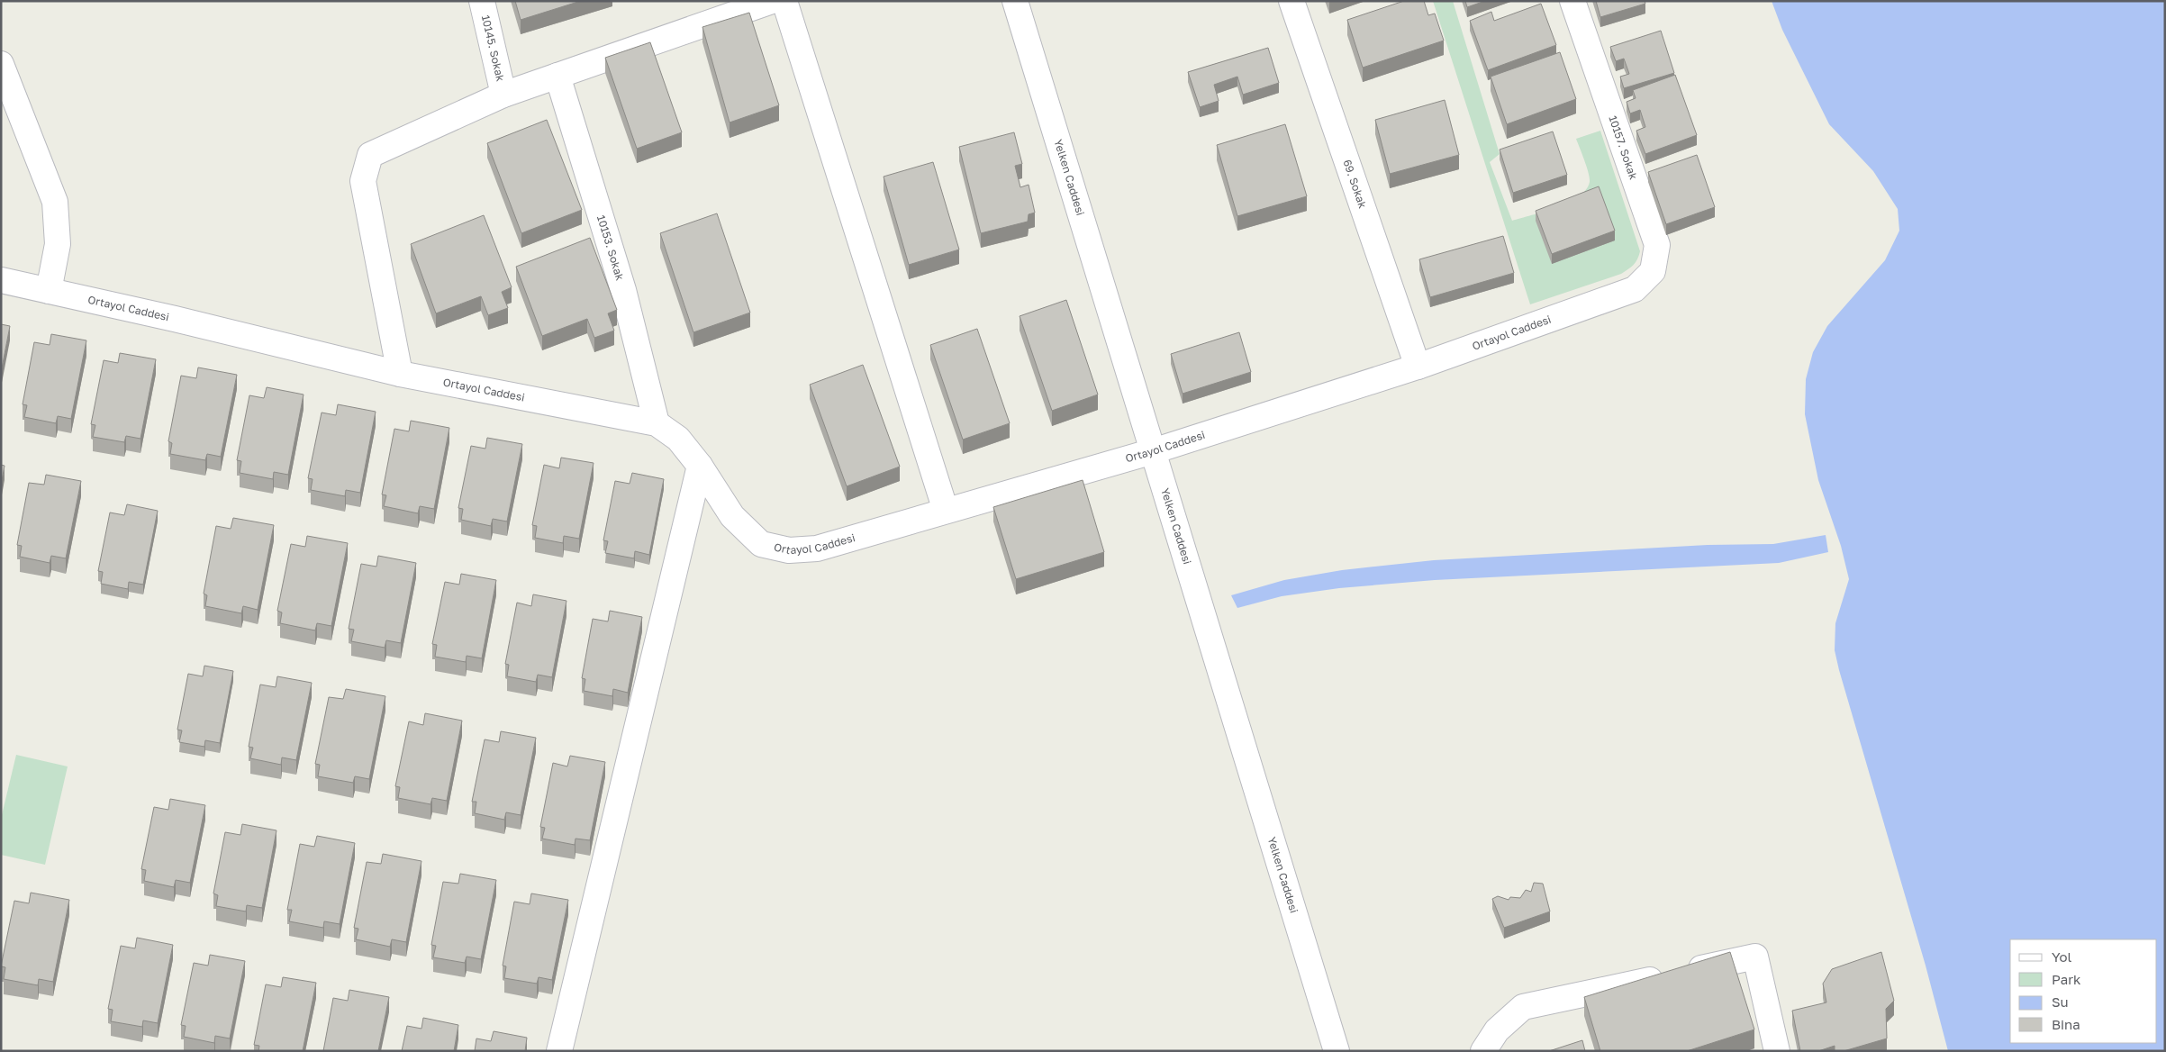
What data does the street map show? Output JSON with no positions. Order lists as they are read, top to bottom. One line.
{"streets":{"street":["10145. Sokak","10157. Sokak","Yelken Caddesi","69. Sokak","10153. Sokak","Ortayol Caddesi"]},"crossings":[["10157. Sokak","Ortayol Caddesi"],["Yelken Caddesi","Ortayol Caddesi"],["69. Sokak","Ortayol Caddesi"],["10153. Sokak","Ortayol Caddesi"]],"legend":["Yol","Park","Su","Bina"]}
